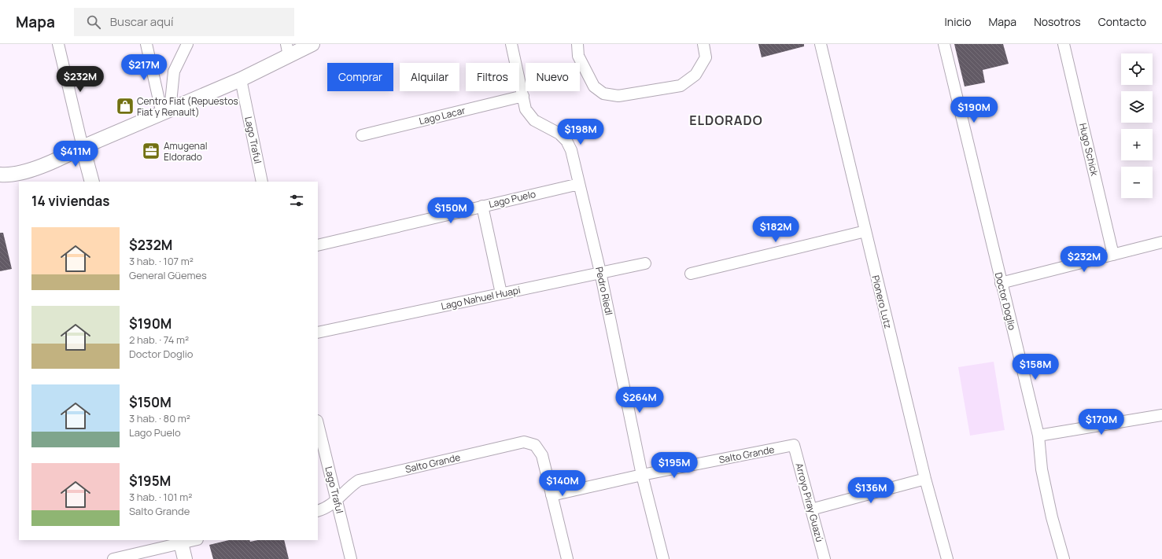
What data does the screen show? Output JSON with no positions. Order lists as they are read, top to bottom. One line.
{"streets":{"street":["Lago Lacar","Lago Traful","Hugo Schick","Lago Puelo","Pedro Riedl","Lago Nahuel Huapi","Doctor Doglio","Pionero Lutz","Salto Grande","Arroyo Piray Guazú"]},"crossings":[["Lago Lacar","Pedro Riedl"],["Lago Traful","Salto Grande"],["Lago Puelo","Pedro Riedl"],["Pedro Riedl","Lago Nahuel Huapi"],["Pedro Riedl","Salto Grande"],["Salto Grande","Arroyo Piray Guazú"]],"districts":["ELDORADO"],"places":{"shop":["Centro Fiat (Repuestos Fiat y Renault)"],"office":["Amugenal Eldorado"]},"page":{"header":"Mapa","search":"Buscar aquí","nav":["Inicio","Mapa","Nosotros","Contacto"],"map_buttons":["+","−"],"price":["$217M","$232M","$190M","$198M","$411M","$150M","$182M","$232M","$158M","$264M","$170M","$195M","$140M","$136M"],"chip":["Comprar","Alquilar","Filtros","Nuevo"],"heading":"14 viviendas","list":[{"name":"$232M","note":"3 hab. · 107 m² · General Güemes"},{"name":"$190M","note":"2 hab. · 74 m² · Doctor Doglio"},{"name":"$150M","note":"3 hab. · 80 m² · Lago Puelo"},{"name":"$195M","note":"3 hab. · 101 m² · Salto Grande"}]}}
